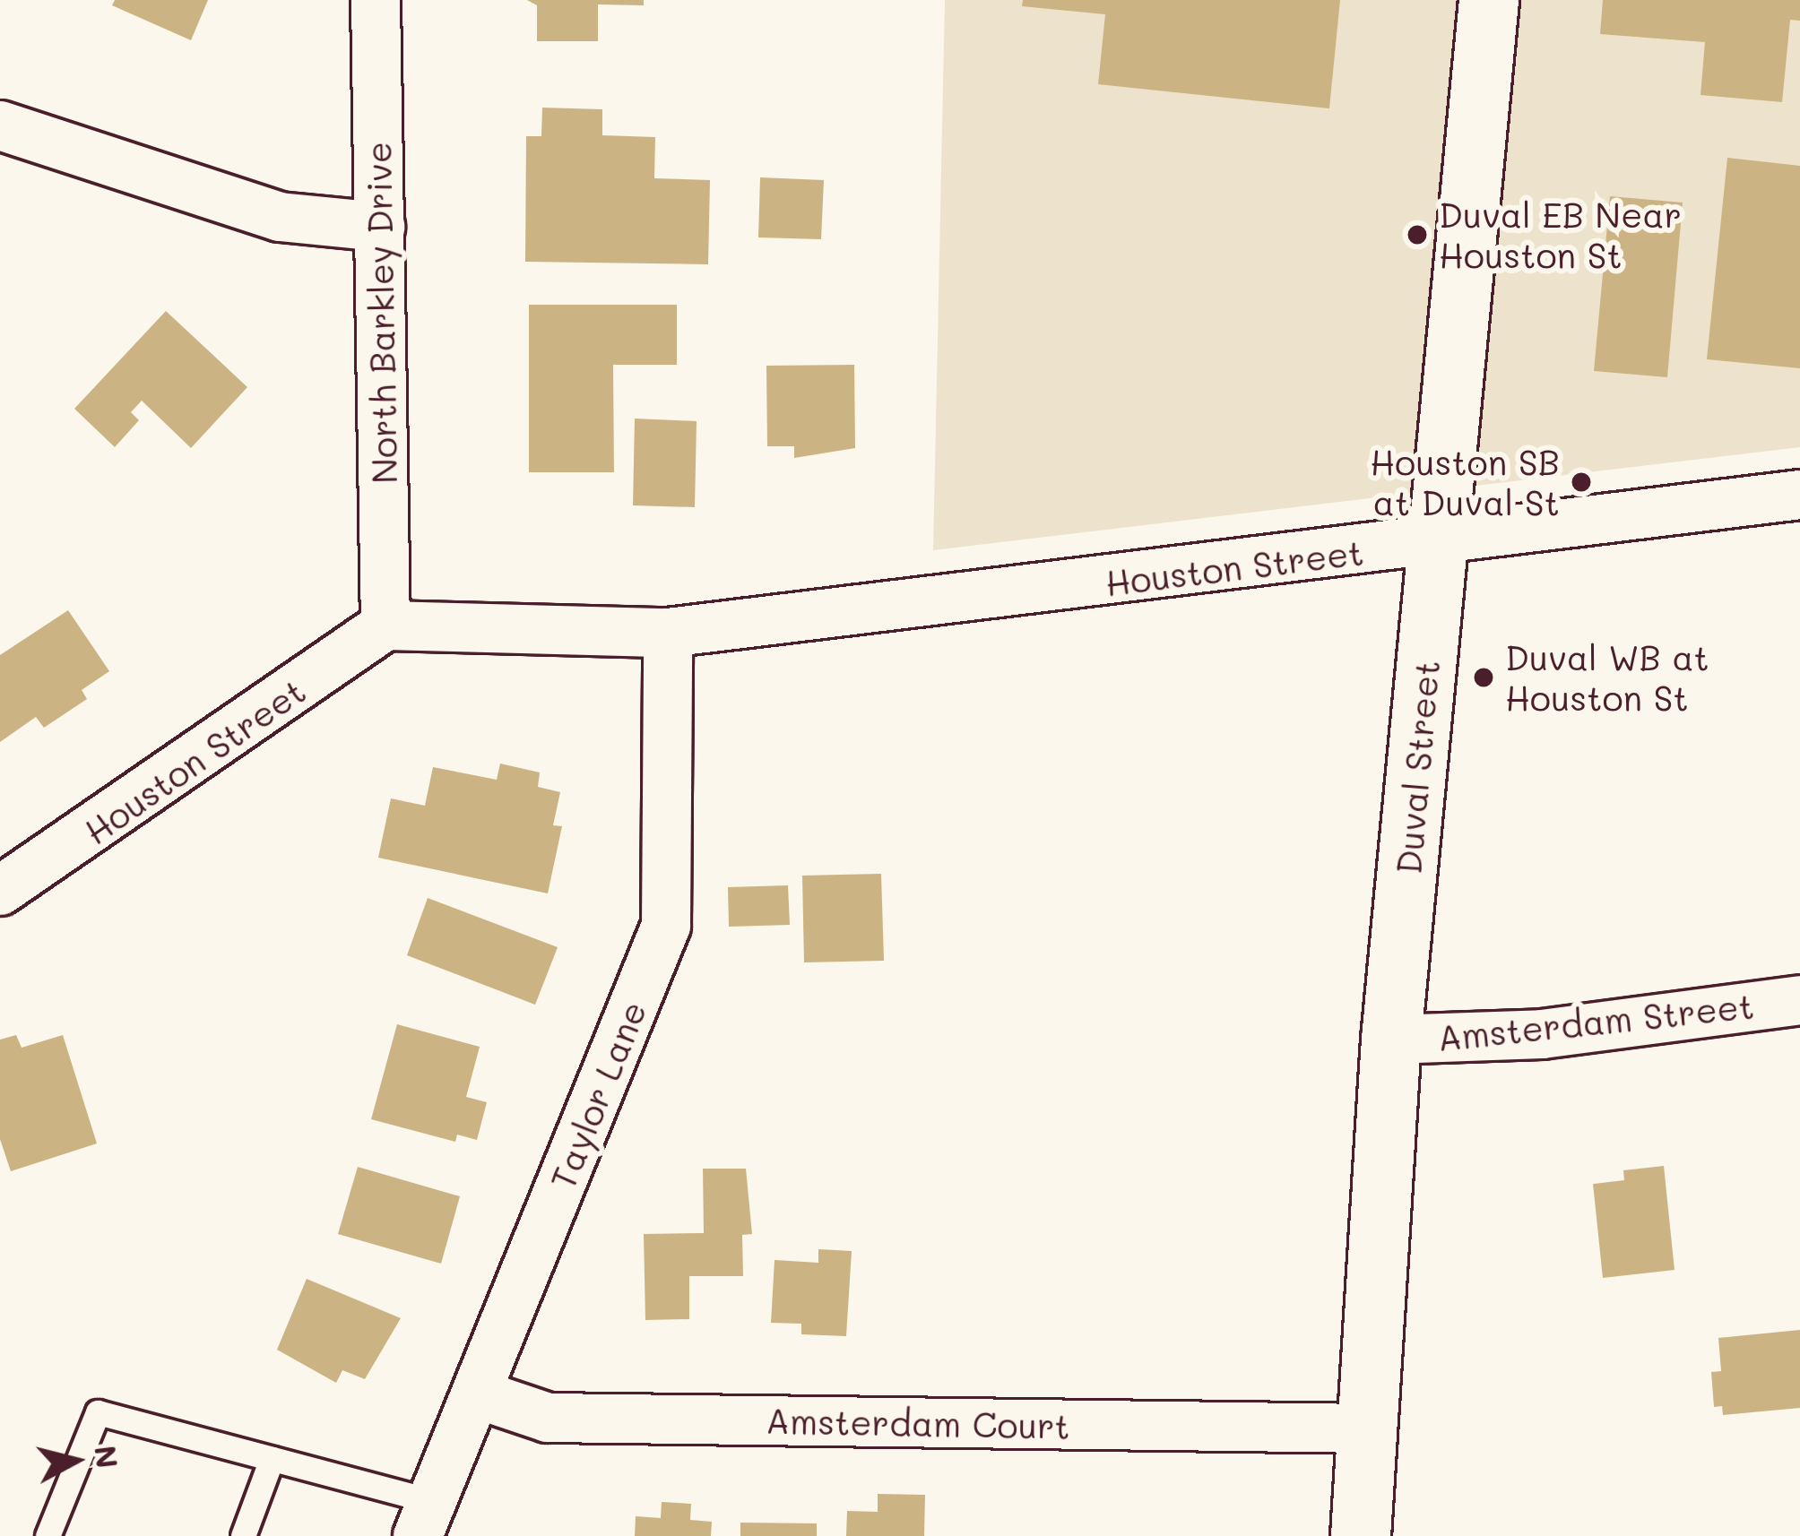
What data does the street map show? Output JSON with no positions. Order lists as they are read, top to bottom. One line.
{"streets":{"street":["North Barkley Drive","Houston Street","Duval Street","Amsterdam Street","Taylor Lane","Amsterdam Court"]},"crossings":[["North Barkley Drive","Houston Street"],["Houston Street","Duval Street"],["Houston Street","Taylor Lane"],["Duval Street","Amsterdam Street"],["Duval Street","Amsterdam Court"],["Taylor Lane","Amsterdam Court"]],"places":["Duval EB Near Houston St","Houston SB at Duval St","Duval WB at Houston St"],"north":"right"}
